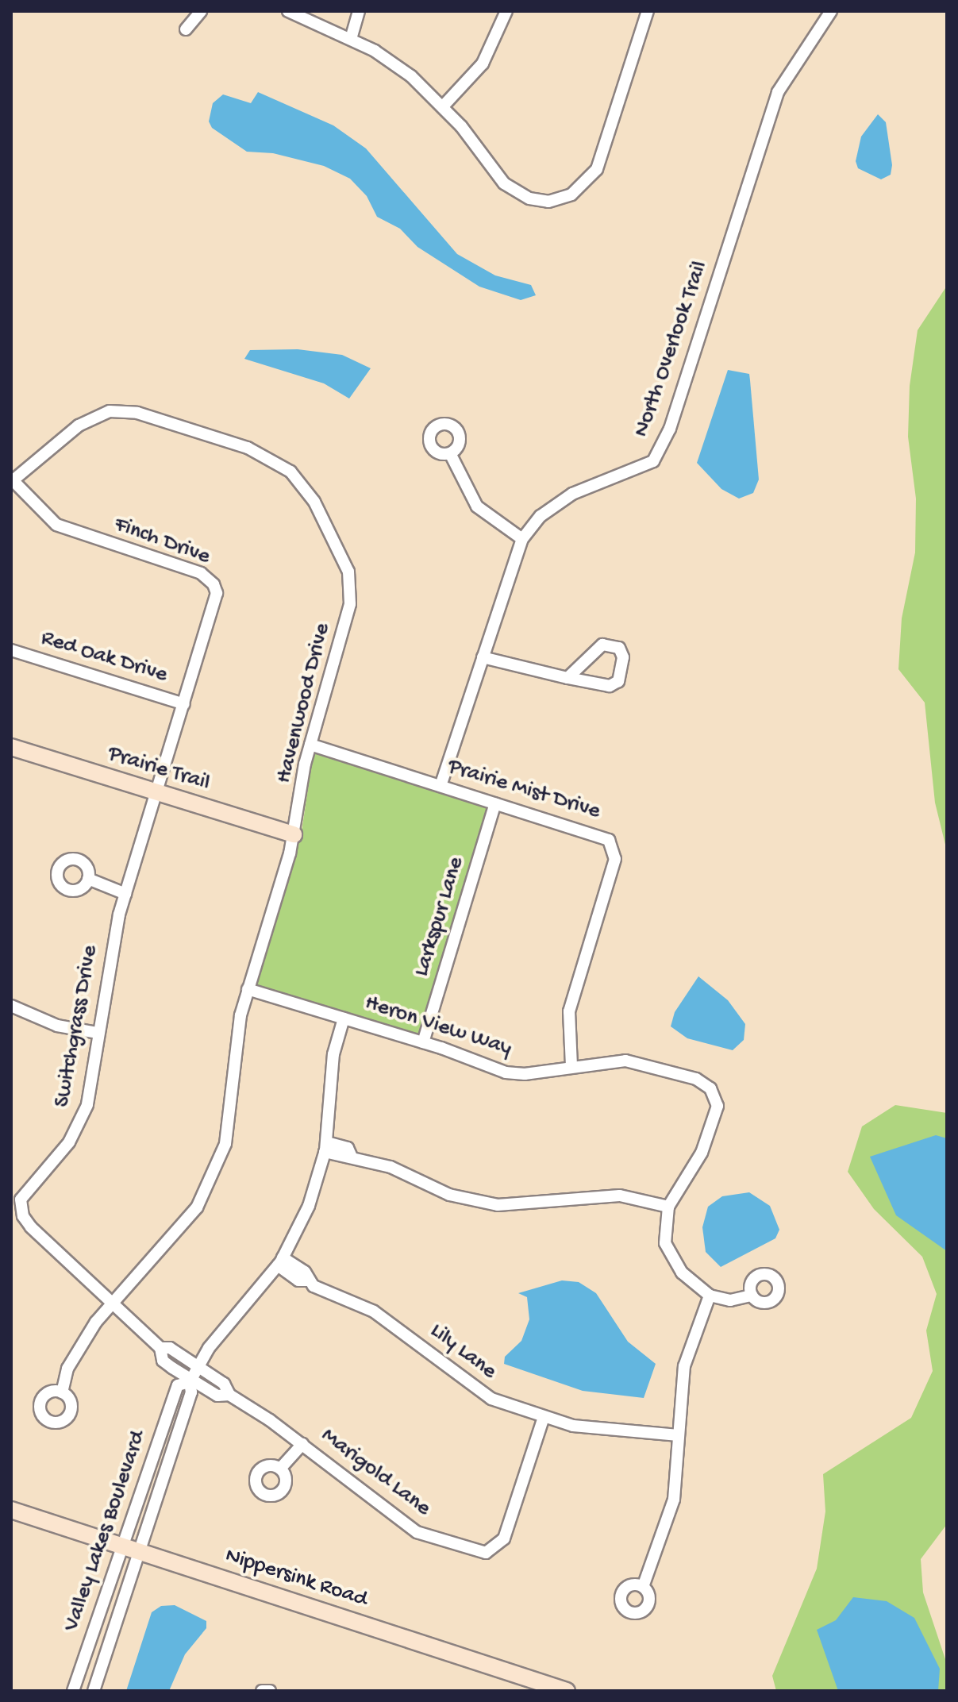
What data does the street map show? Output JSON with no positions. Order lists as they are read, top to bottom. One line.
{"streets":{"street":["North Overlook Trail","Finch Drive","Red Oak Drive","Havenwood Drive","Prairie Trail","Prairie Mist Drive","Larkspur Lane","Switchgrass Drive","Heron View Way","Lily Lane","Marigold Lane","Valley Lakes Boulevard","Nippersink Road"]},"crossings":[["North Overlook Trail","Prairie Mist Drive"],["Finch Drive","Red Oak Drive"],["Finch Drive","Havenwood Drive"],["Finch Drive","Prairie Trail"],["Finch Drive","Switchgrass Drive"],["Havenwood Drive","Prairie Trail"],["Havenwood Drive","Prairie Mist Drive"],["Havenwood Drive","Switchgrass Drive"],["Havenwood Drive","Heron View Way"],["Prairie Trail","Switchgrass Drive"],["Prairie Mist Drive","Larkspur Lane"],["Prairie Mist Drive","Heron View Way"],["Larkspur Lane","Heron View Way"],["Switchgrass Drive","Marigold Lane"],["Heron View Way","Valley Lakes Boulevard"],["Lily Lane","Marigold Lane"],["Lily Lane","Valley Lakes Boulevard"],["Marigold Lane","Valley Lakes Boulevard"],["Valley Lakes Boulevard","Nippersink Road"]]}
